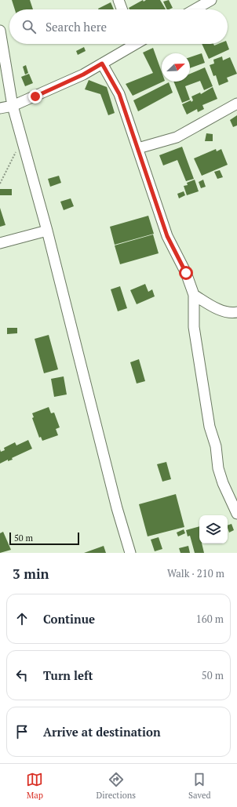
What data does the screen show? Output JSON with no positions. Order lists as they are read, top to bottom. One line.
{"scale_bar":"50 m","north":"top right","page":{"search":"Search here","scale":"50 m","heading":["3 min","Walk · 210 m"],"list":[["Continue","160 m"],["Turn left","50 m"],"Arrive at destination"],"nav":["Map","Directions","Saved"]}}
